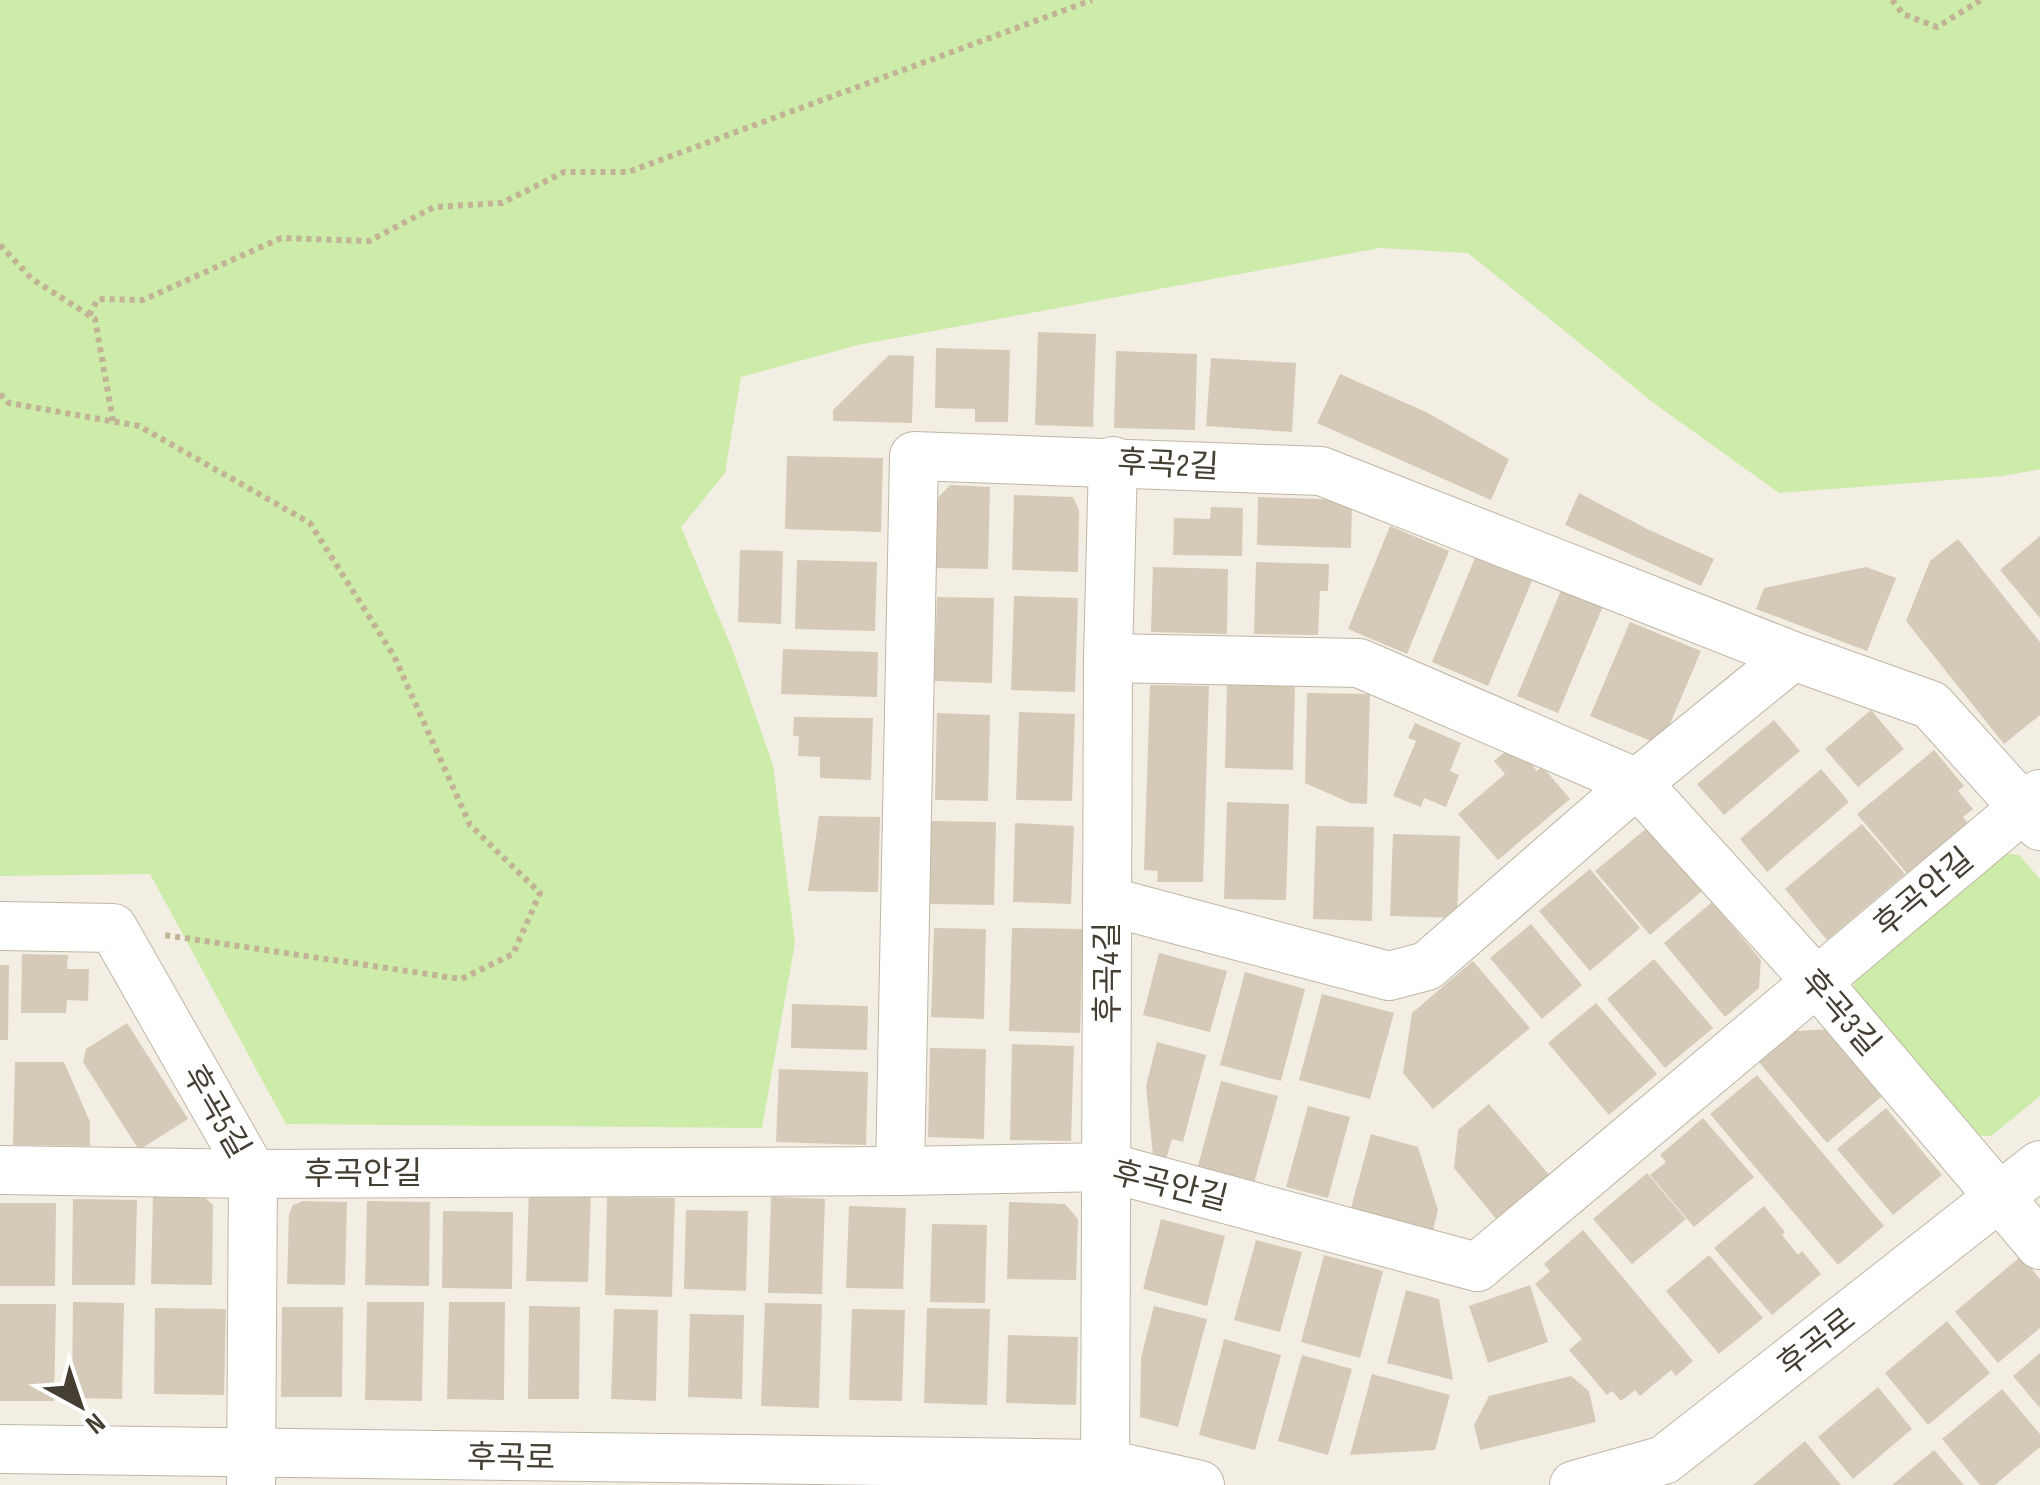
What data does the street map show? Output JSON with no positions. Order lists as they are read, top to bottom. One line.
{"streets":{"street":["후곡2길","후곡안길","후곡4길","후곡3길","후곡5길","후곡로"]},"crossings":[["후곡2길","후곡안길"],["후곡2길","후곡4길"],["후곡안길","후곡4길"],["후곡안길","후곡3길"],["후곡안길","후곡5길"],["후곡4길","후곡3길"],["후곡4길","후곡로"],["후곡3길","후곡로"],["후곡5길","후곡로"]],"north":"bottom right"}
